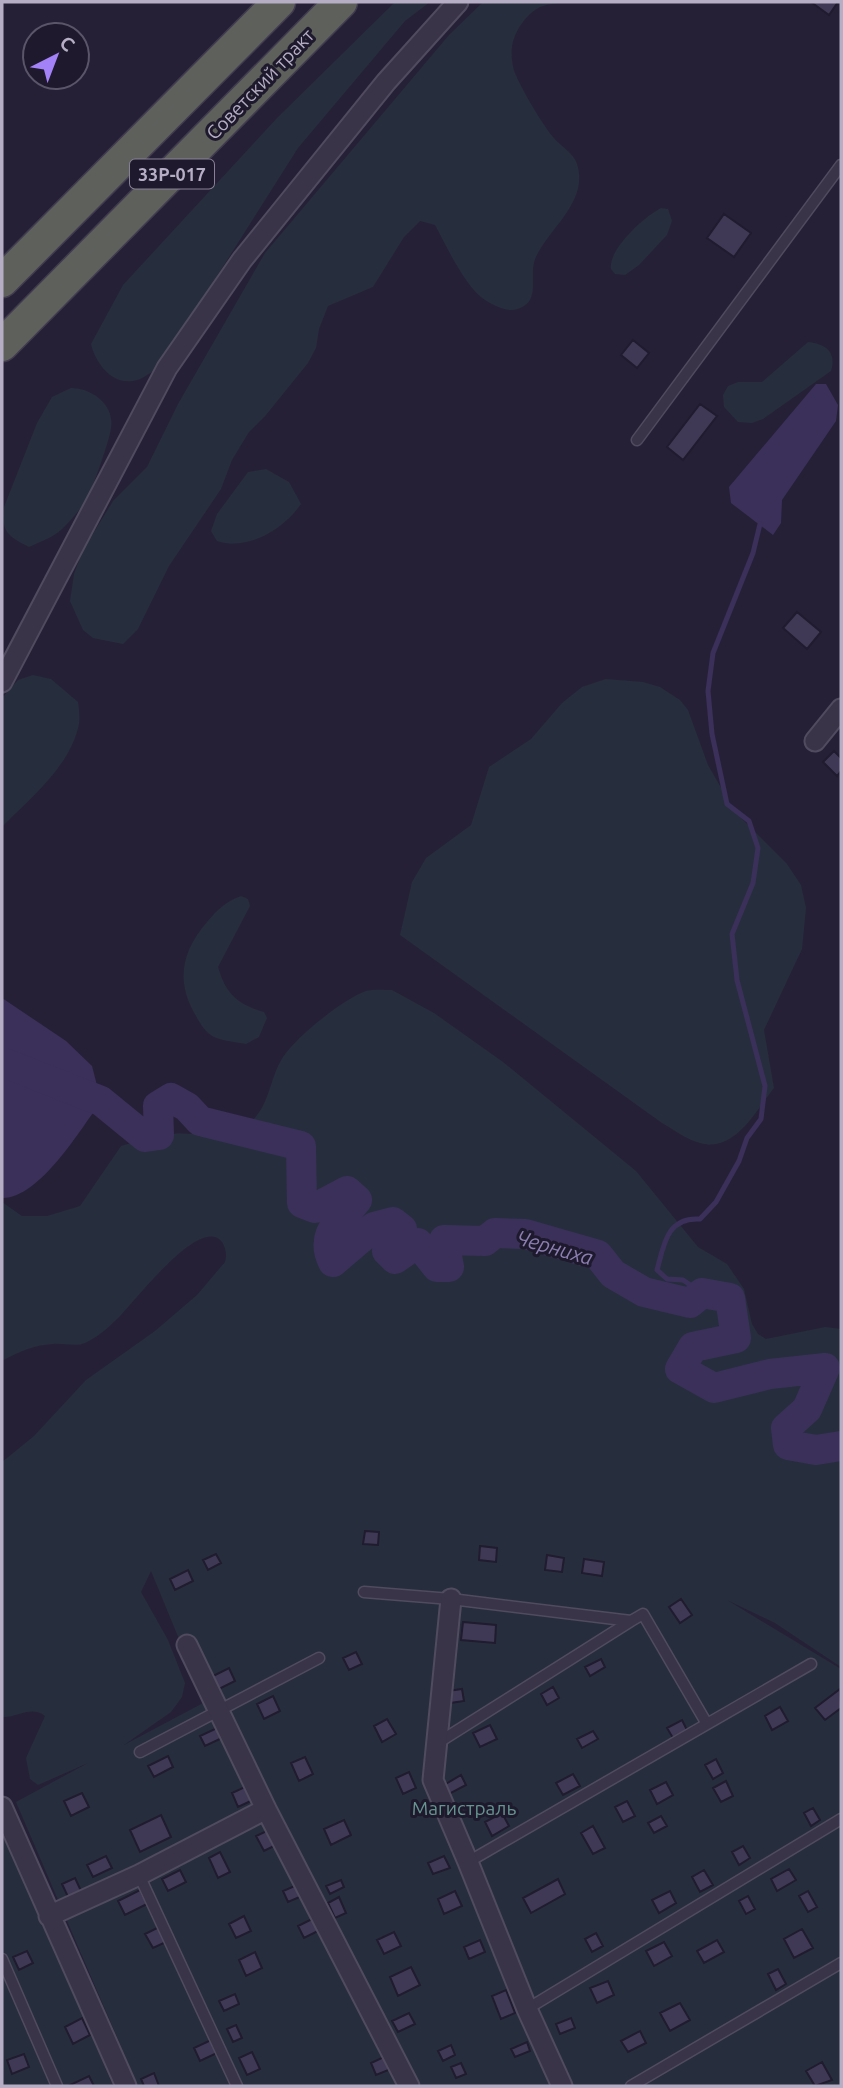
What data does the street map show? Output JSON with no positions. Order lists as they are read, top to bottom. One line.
{"streets":{"highway":["Советский тракт","33Р-017"]},"water":["Черниха"],"parks":["Магистраль"],"north":"top right"}
